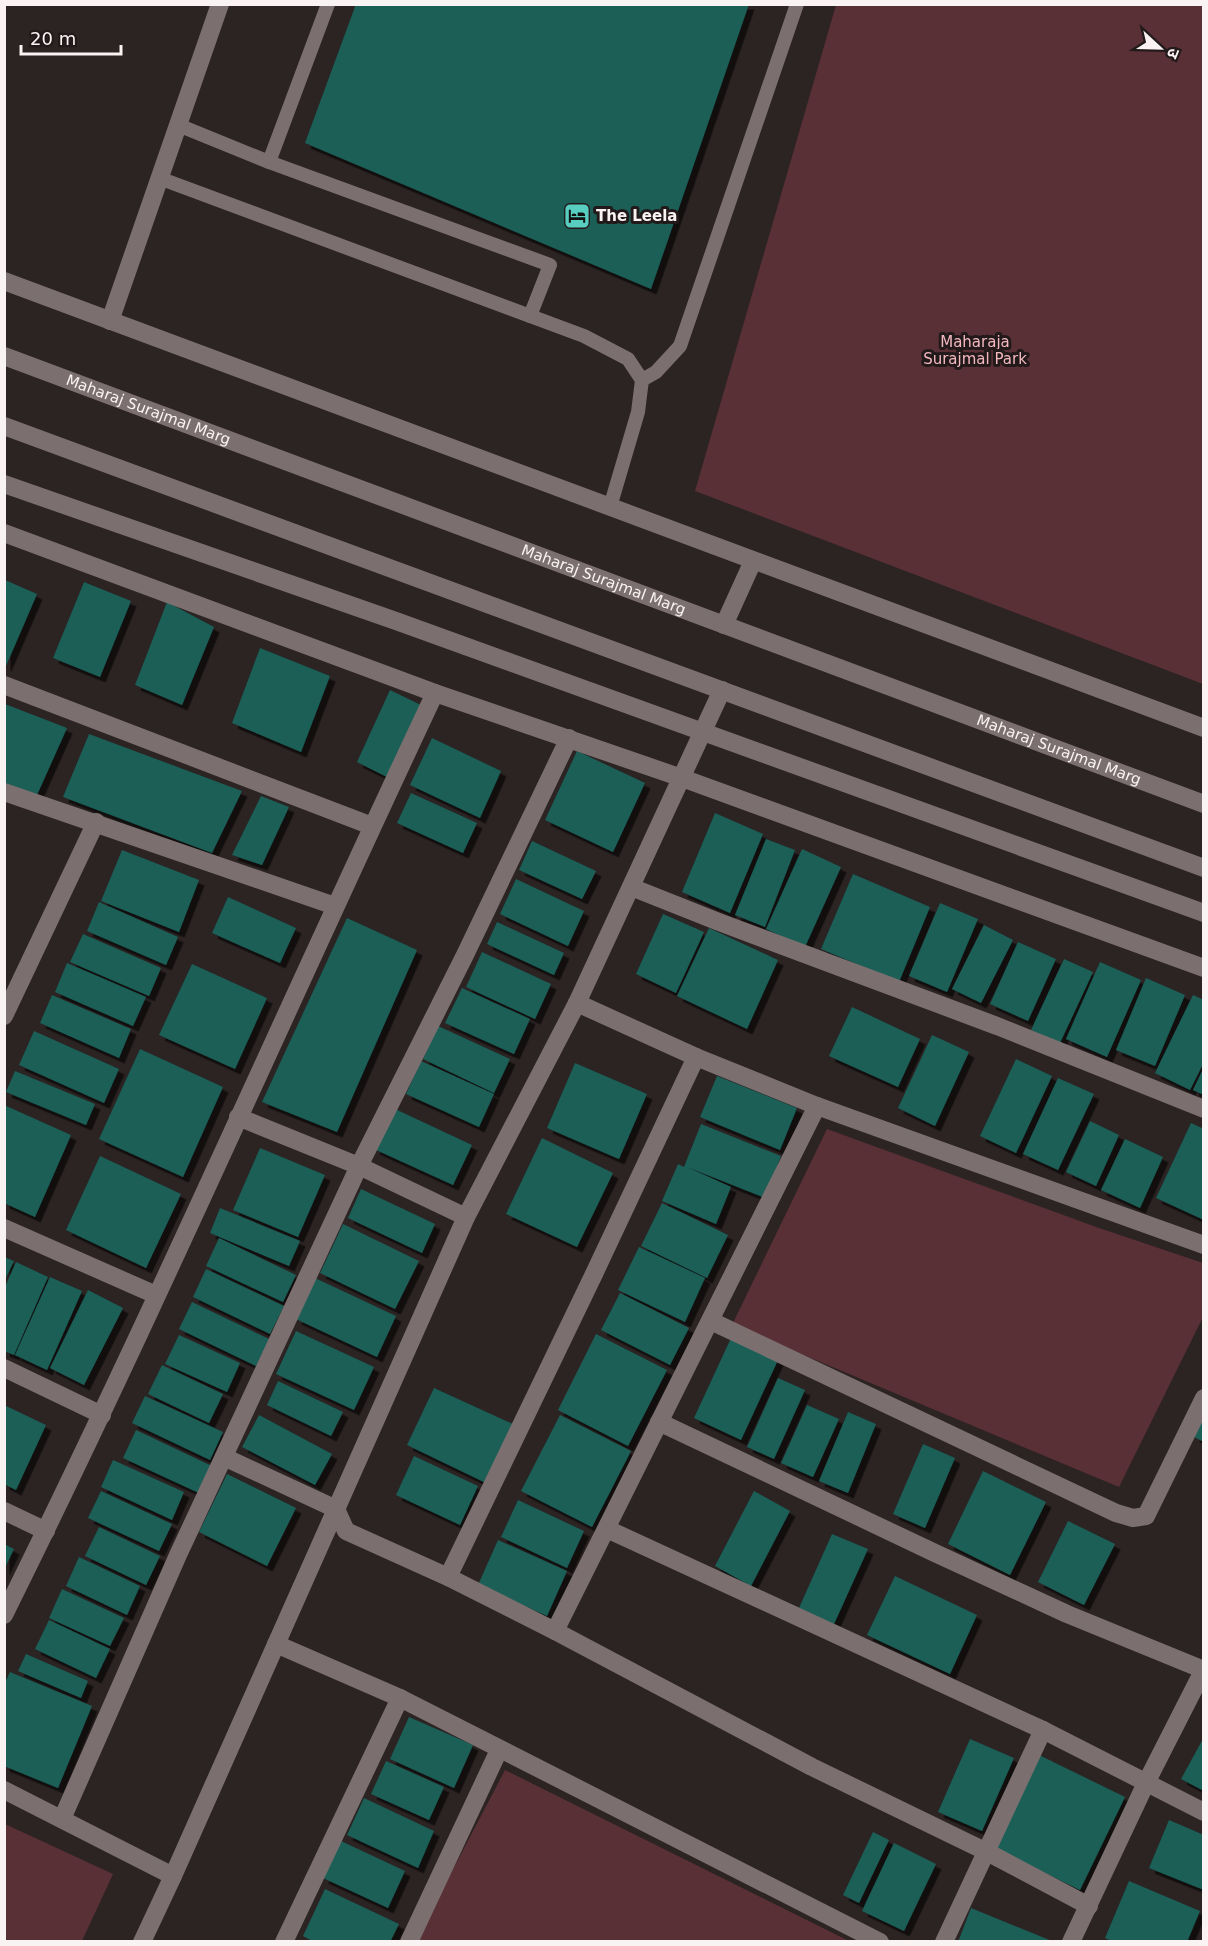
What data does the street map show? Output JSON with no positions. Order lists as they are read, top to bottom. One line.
{"streets":{"street":["Maharaj Surajmal Marg"]},"parks":["Maharaja Surajmal Park"],"places":{"hotel":["The Leela"]},"scale_bar":"20 m","north":"right"}
